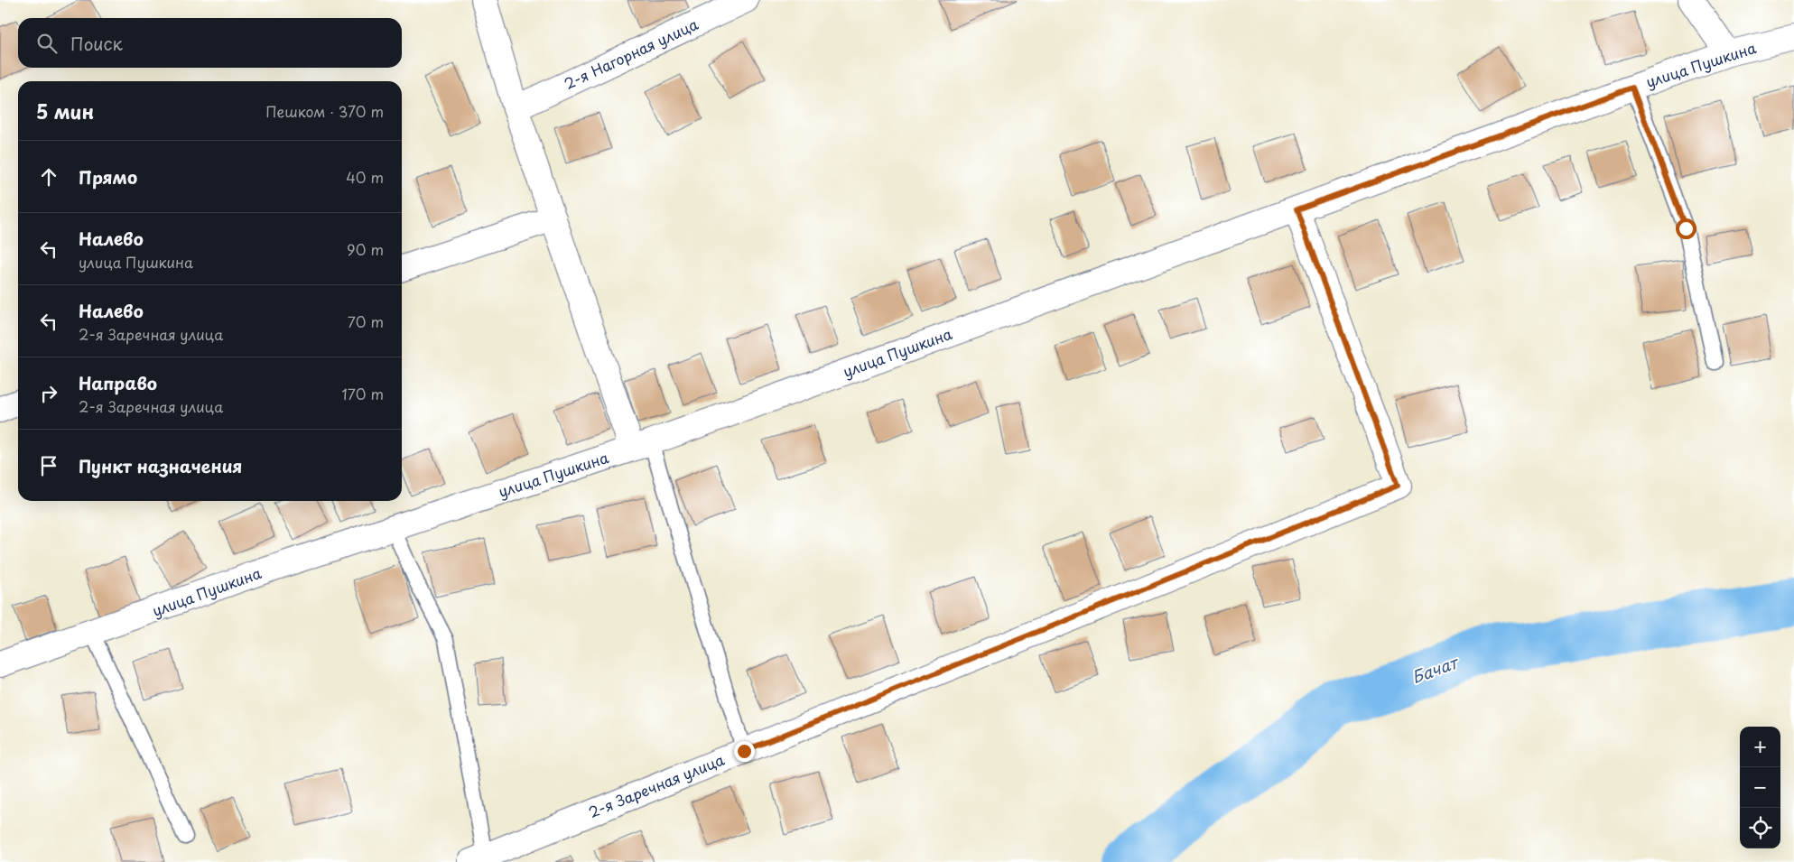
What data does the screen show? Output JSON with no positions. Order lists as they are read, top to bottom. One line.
{"streets":{"street":["2-я Нагорная улица","улица Пушкина","2-я Заречная улица"]},"crossings":[["улица Пушкина","2-я Заречная улица"]],"water":["Бачат"],"page":{"search":"Поиск","heading":["5 мин","Пешком · 370 m"],"list":[["Прямо","40 m"],["Налево","улица Пушкина","90 m"],["Налево","2-я Заречная улица","70 m"],["Направо","2-я Заречная улица","170 m"],"Пункт назначения"],"map_buttons":["+","−"]}}
